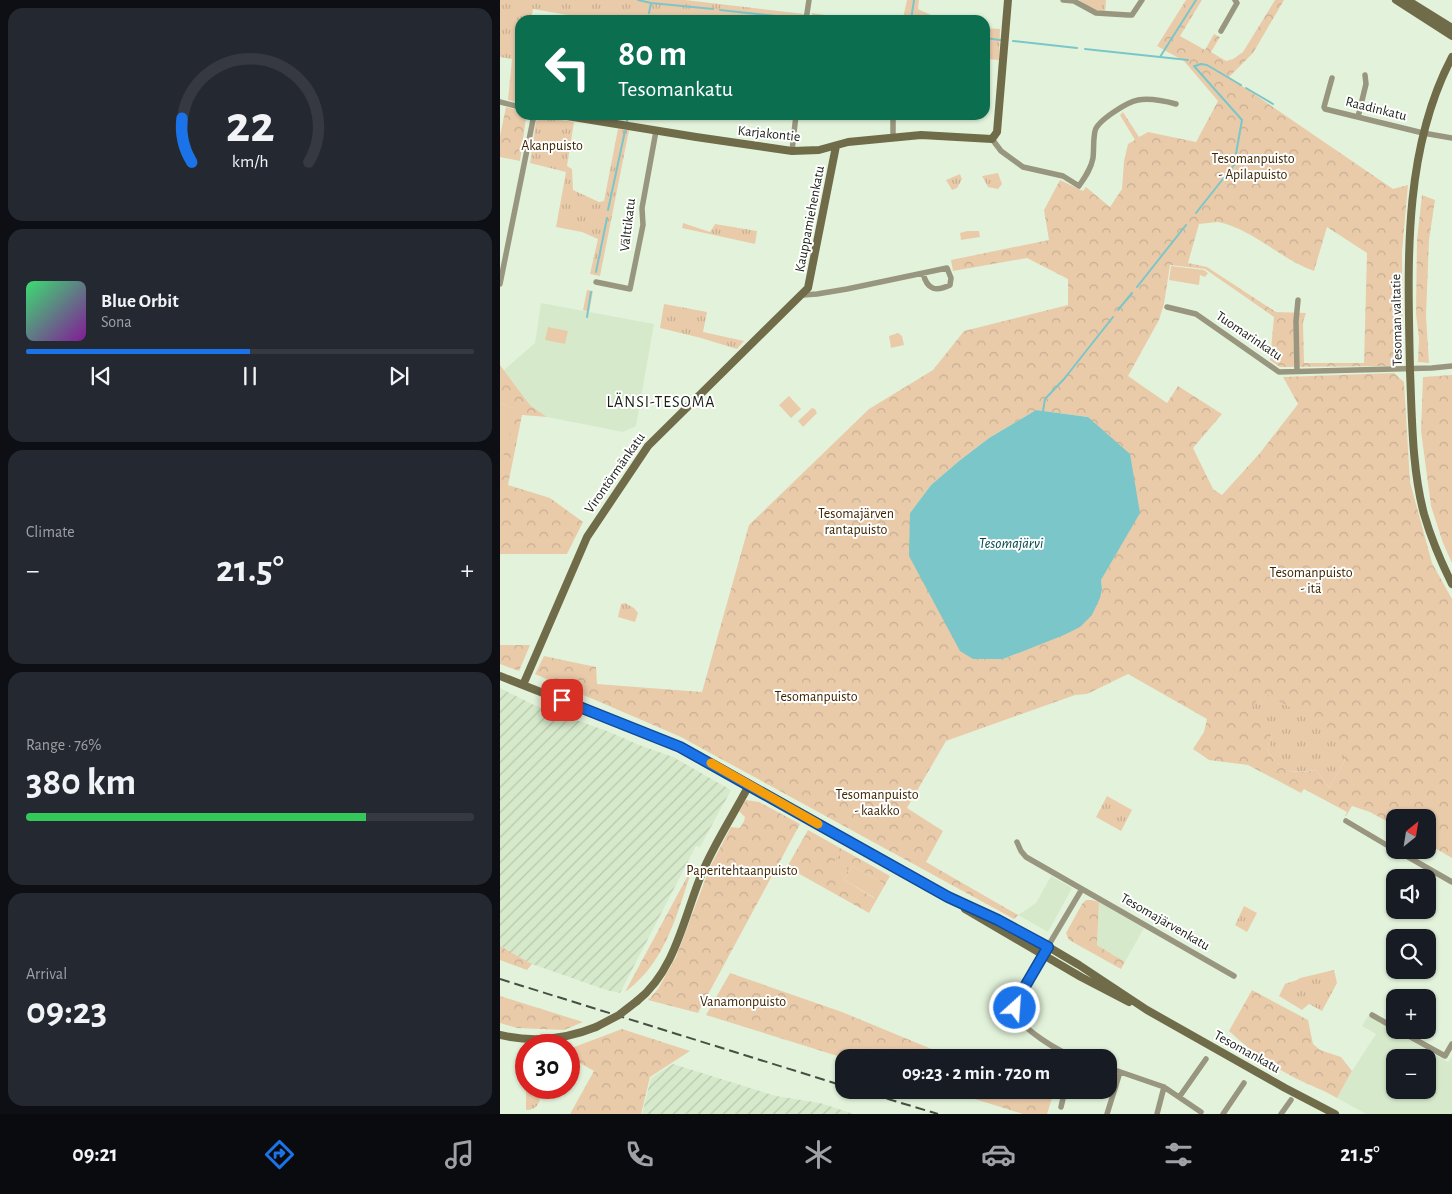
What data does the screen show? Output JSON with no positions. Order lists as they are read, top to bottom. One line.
{"streets":{"main road":["Karjakontie","Kauppamiehenkatu","Tesoman valtatie","Virontörmänkatu","Tesomankatu"],"street":["Raadinkatu","Välttikatu","Tuomarinkatu","Tesomajärvenkatu"]},"crossings":[["Raadinkatu","Tesoman valtatie"],["Karjakontie","Kauppamiehenkatu"],["Karjakontie","Välttikatu"],["Kauppamiehenkatu","Virontörmänkatu"],["Tesoman valtatie","Tuomarinkatu"],["Virontörmänkatu","Tesomankatu"]],"districts":["LÄNSI-TESOMA"],"water":["Tesomajärvi"],"parks":["Akanpuisto","Tesomanpuisto - Apilapuisto","Tesomajärven rantapuisto","Tesomanpuisto - itä","Tesomanpuisto","Tesomanpuisto - kaakko","Paperitehtaanpuisto","Vanamonpuisto"],"north":"top right","page":{"turn":["80 m","Tesomankatu"],"song":["Blue Orbit","Sona"],"tile":["Climate",["Range · 76%","380 km"],["Arrival","09:23"]],"heat":["−","21.5°","+"],"map_buttons":["+","−"],"limit":"30","trip":"09:23 · 2 min · 720 m","tabs":["09:21","21.5°"],"gauge":["22","km/h"]}}
